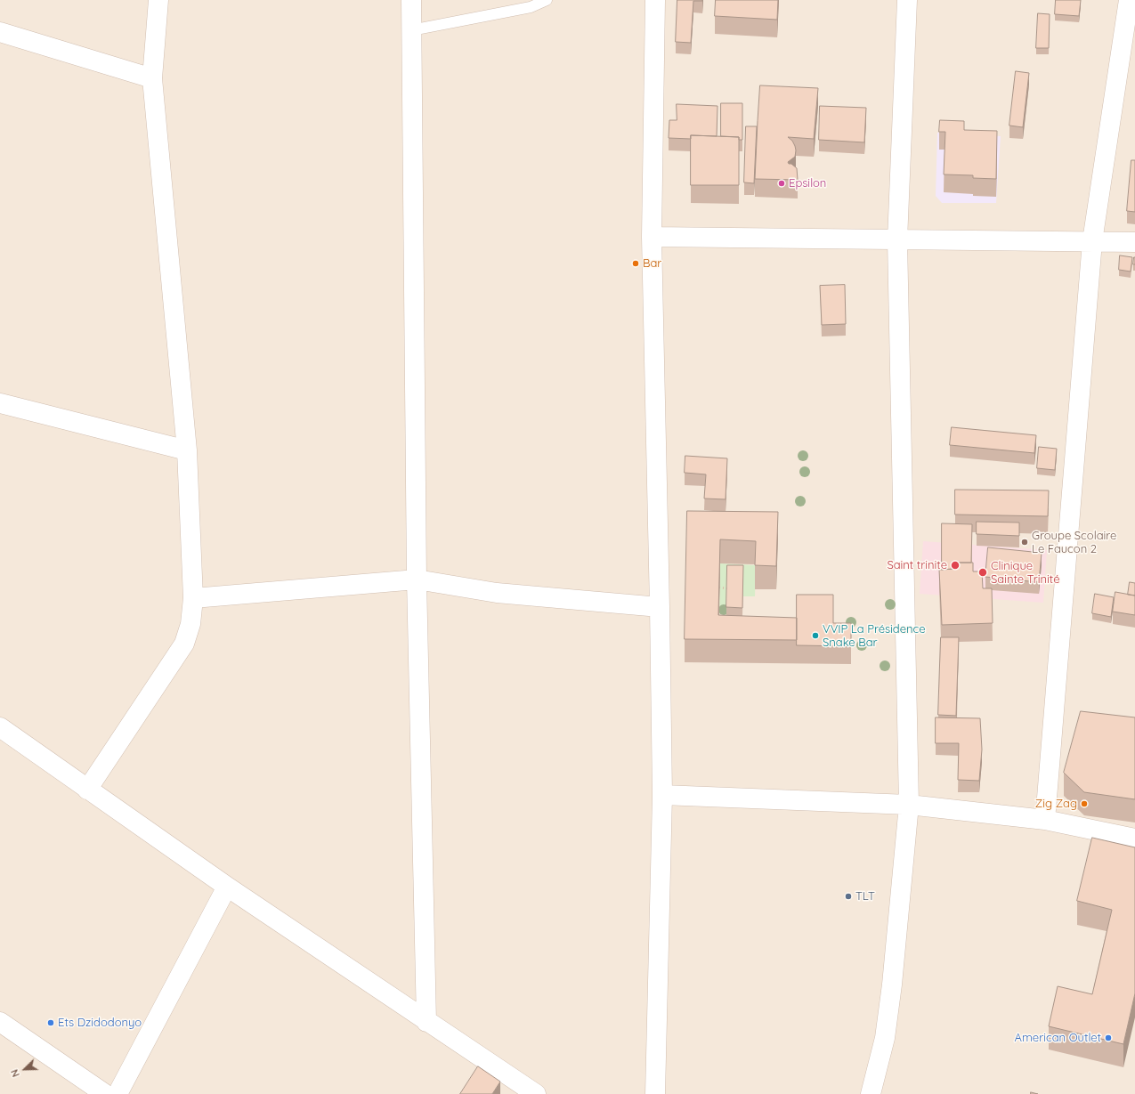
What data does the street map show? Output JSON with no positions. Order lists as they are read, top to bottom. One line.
{"places":["Epsilon","Bar","Groupe Scolaire Le Faucon 2","Saint trinite","Clinique Sainte Trinité","VVIP La Présidence Snake Bar","Zig Zag","TLT","Ets Dzidodonyo","American Outlet"],"north":"bottom left"}
